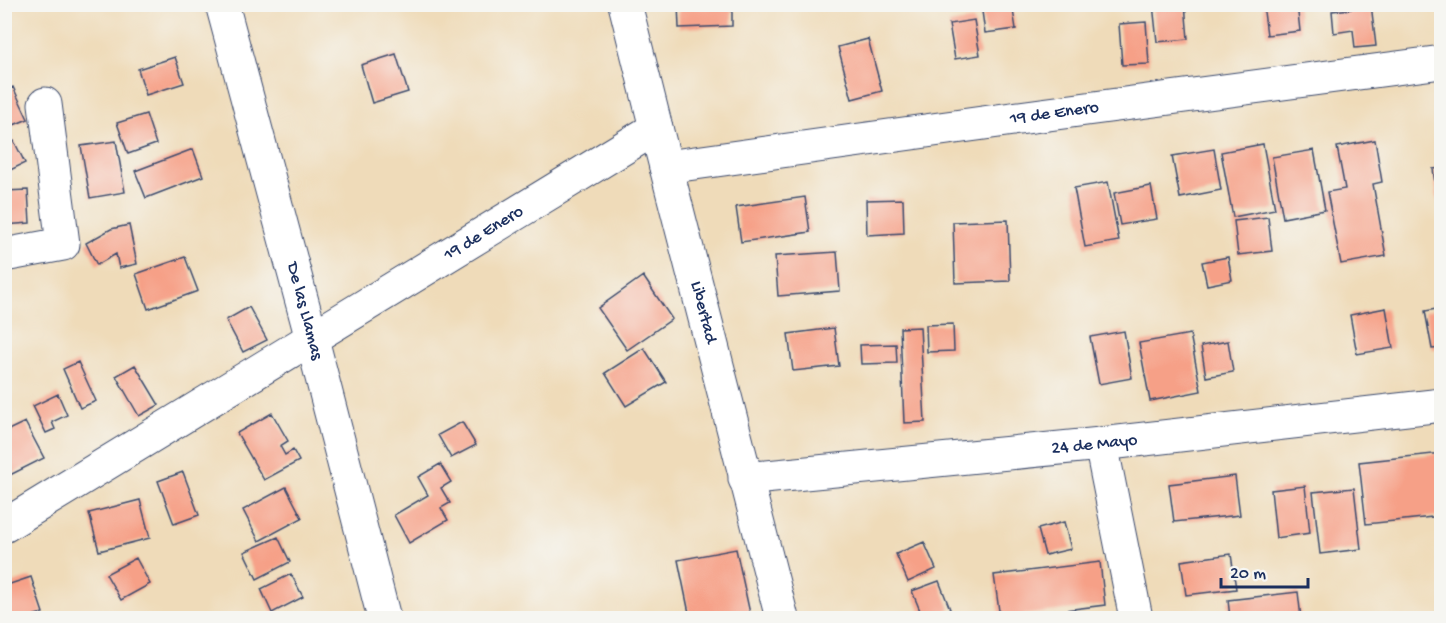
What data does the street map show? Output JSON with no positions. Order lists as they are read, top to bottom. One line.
{"streets":{"street":["19 de Enero","De las Llamas","Libertad","24 de Mayo"]},"crossings":[["19 de Enero","De las Llamas"],["19 de Enero","Libertad"],["Libertad","24 de Mayo"]],"scale_bar":"20 m"}
